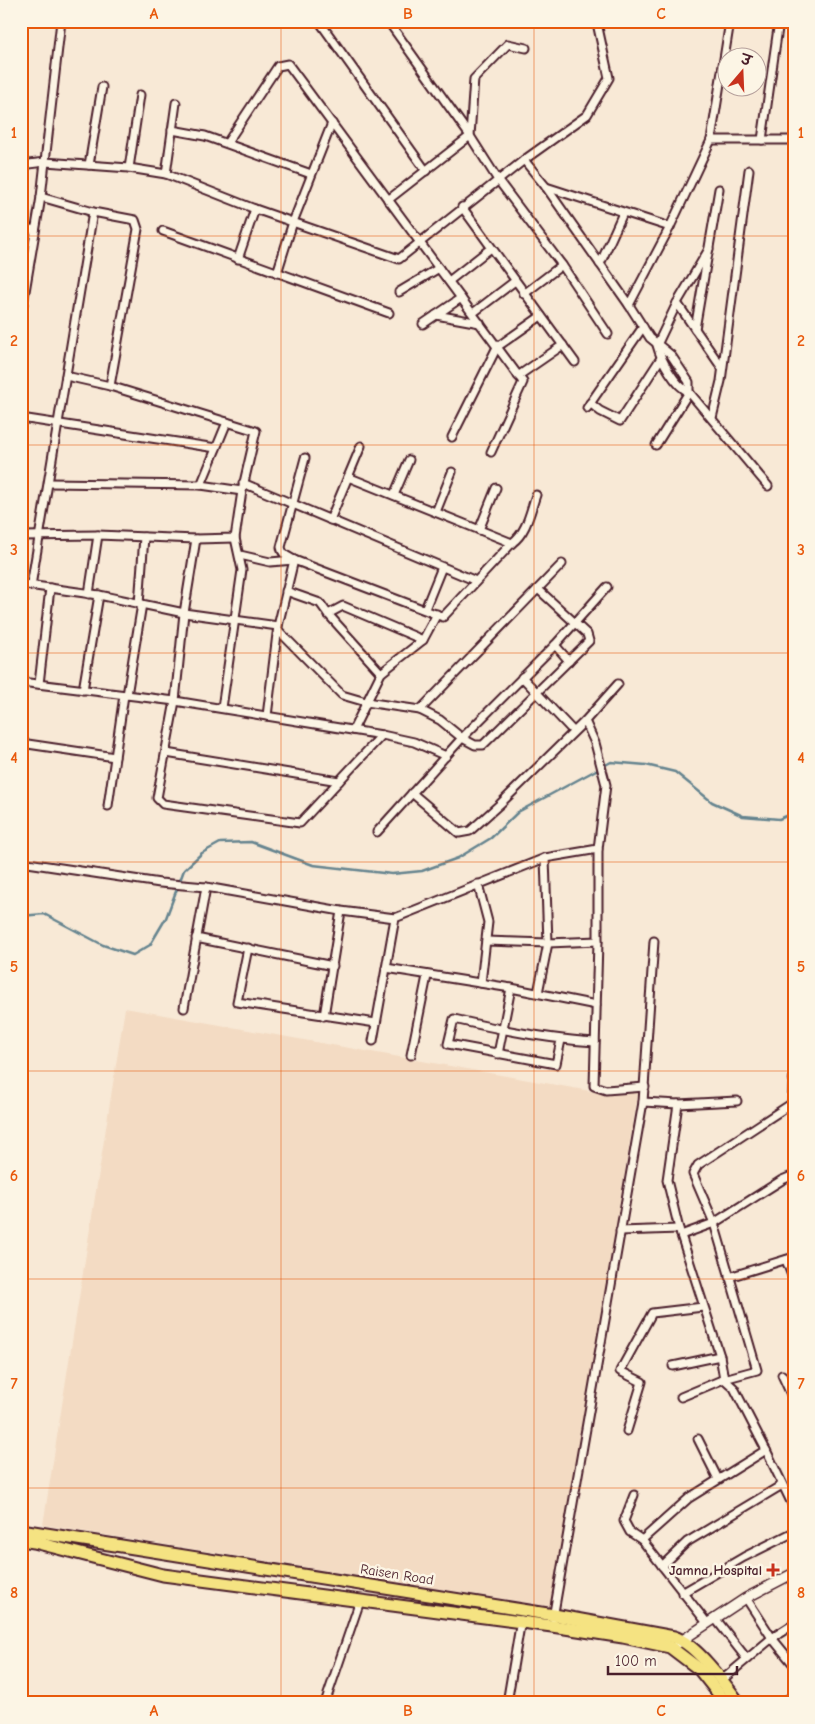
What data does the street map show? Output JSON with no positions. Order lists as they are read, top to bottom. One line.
{"streets":{"main road":["Raisen Road"]},"places":{"health":["Jamna Hospital"]},"scale_bar":"100 m","north":"top","grid":{"columns":["A","B","C"],"rows":["1","2","3","4","5","6","7","8"]}}
